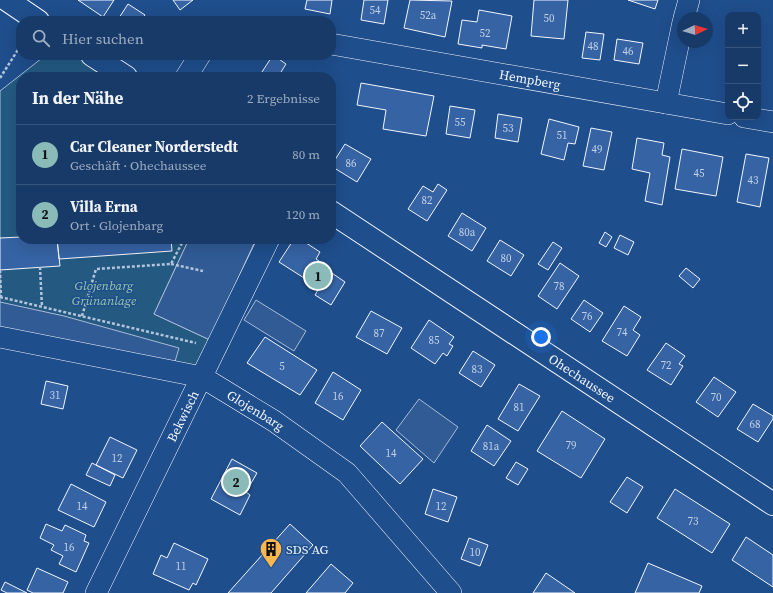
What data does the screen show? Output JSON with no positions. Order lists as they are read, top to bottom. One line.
{"streets":{"main road":["Ohechaussee"],"street":["Hempberg","Glojenbarg","Bekwisch"]},"crossings":[["Glojenbarg","Bekwisch"]],"parks":["Glojenbarg Grünanlage"],"places":{"building":["SDS AG"]},"house_numbers":["54","52a","50","52","48","46","55","53","51","49","86","45","43","82","80a","80","78","76","74","87","85","72","5","83","31","16","70","81","68","79","81a","14","12","14","12","73","16","10","11"],"north":"right","page":{"map_buttons":["+","−"],"search":"Hier suchen","heading":["In der Nähe","2 Ergebnisse"],"list":[{"mark":"1","name":"Car Cleaner Norderstedt","note":"Geschäft · Ohechaussee","value":"80 m"},{"mark":"2","name":"Villa Erna","note":"Ort · Glojenbarg","value":"120 m"}],"pins":["1","2"]}}
